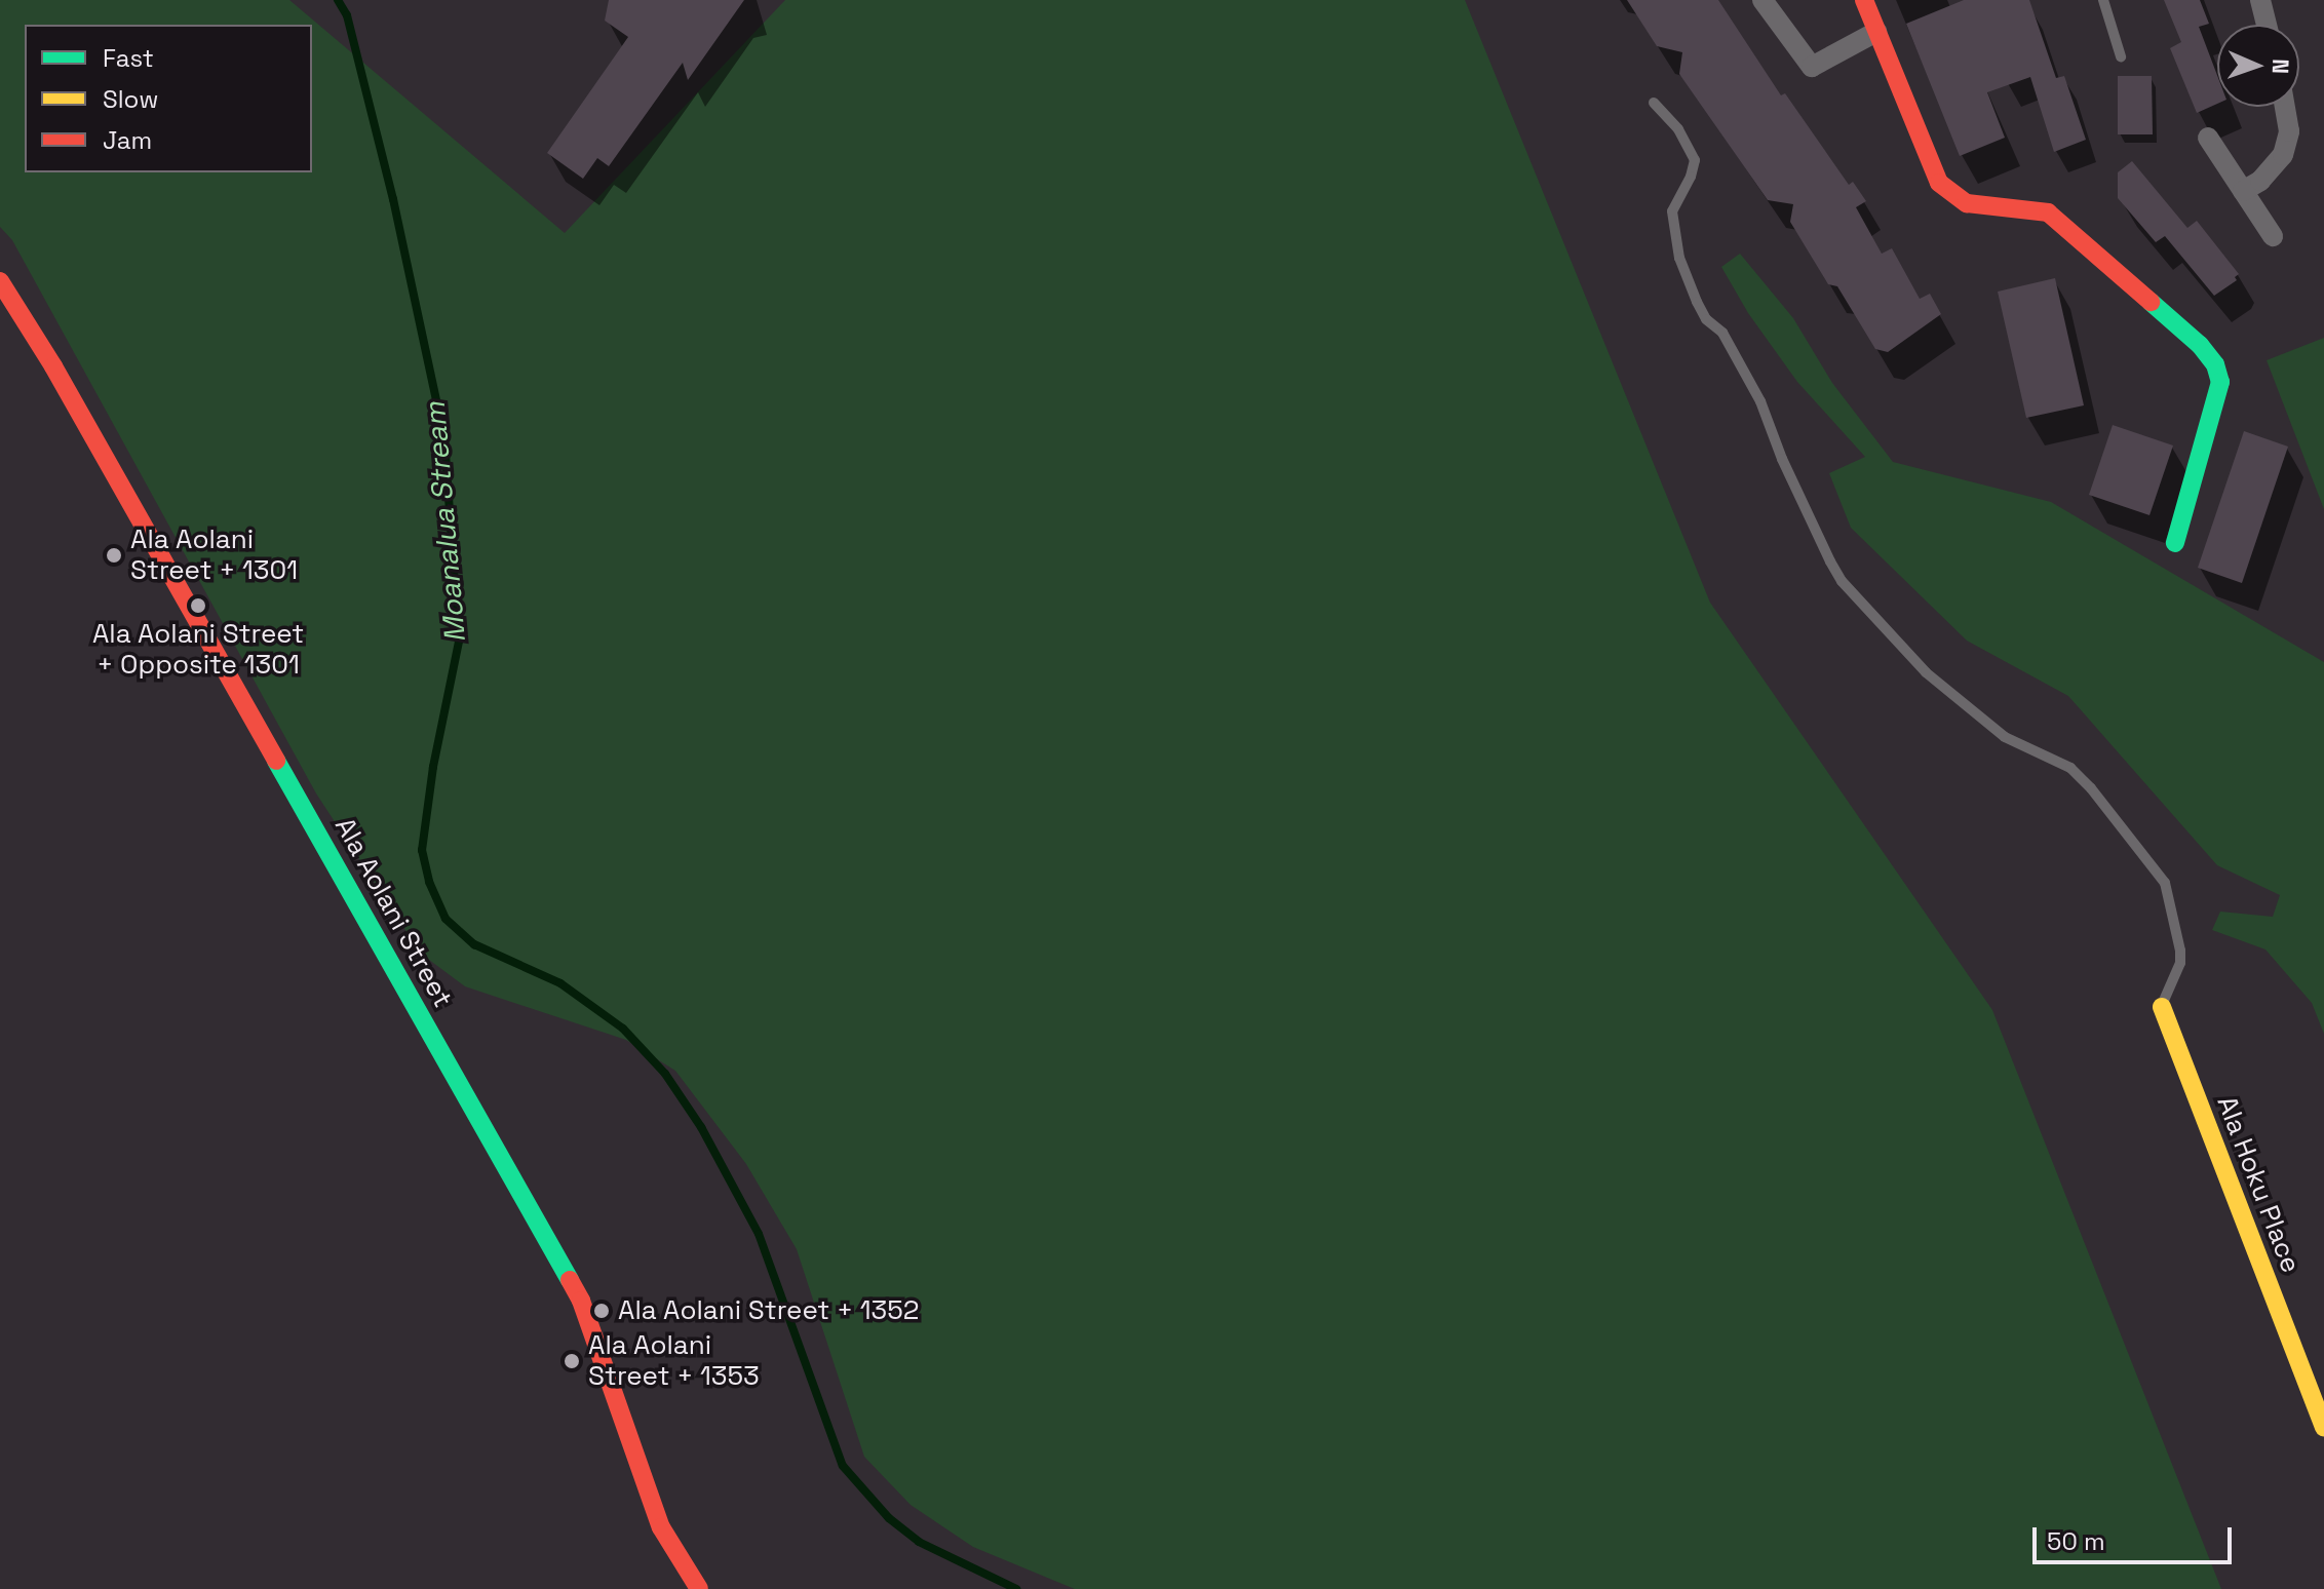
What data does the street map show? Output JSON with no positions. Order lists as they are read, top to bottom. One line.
{"streets":{"street":["Ala Aolani Street","Ala Hoku Place"]},"water":["Moanalua Stream"],"places":["Ala Aolani Street + 1301","Ala Aolani Street + Opposite 1301","Ala Aolani Street + 1352","Ala Aolani Street + 1353"],"legend":["Fast","Slow","Jam"],"scale_bar":"50 m","north":"right"}
